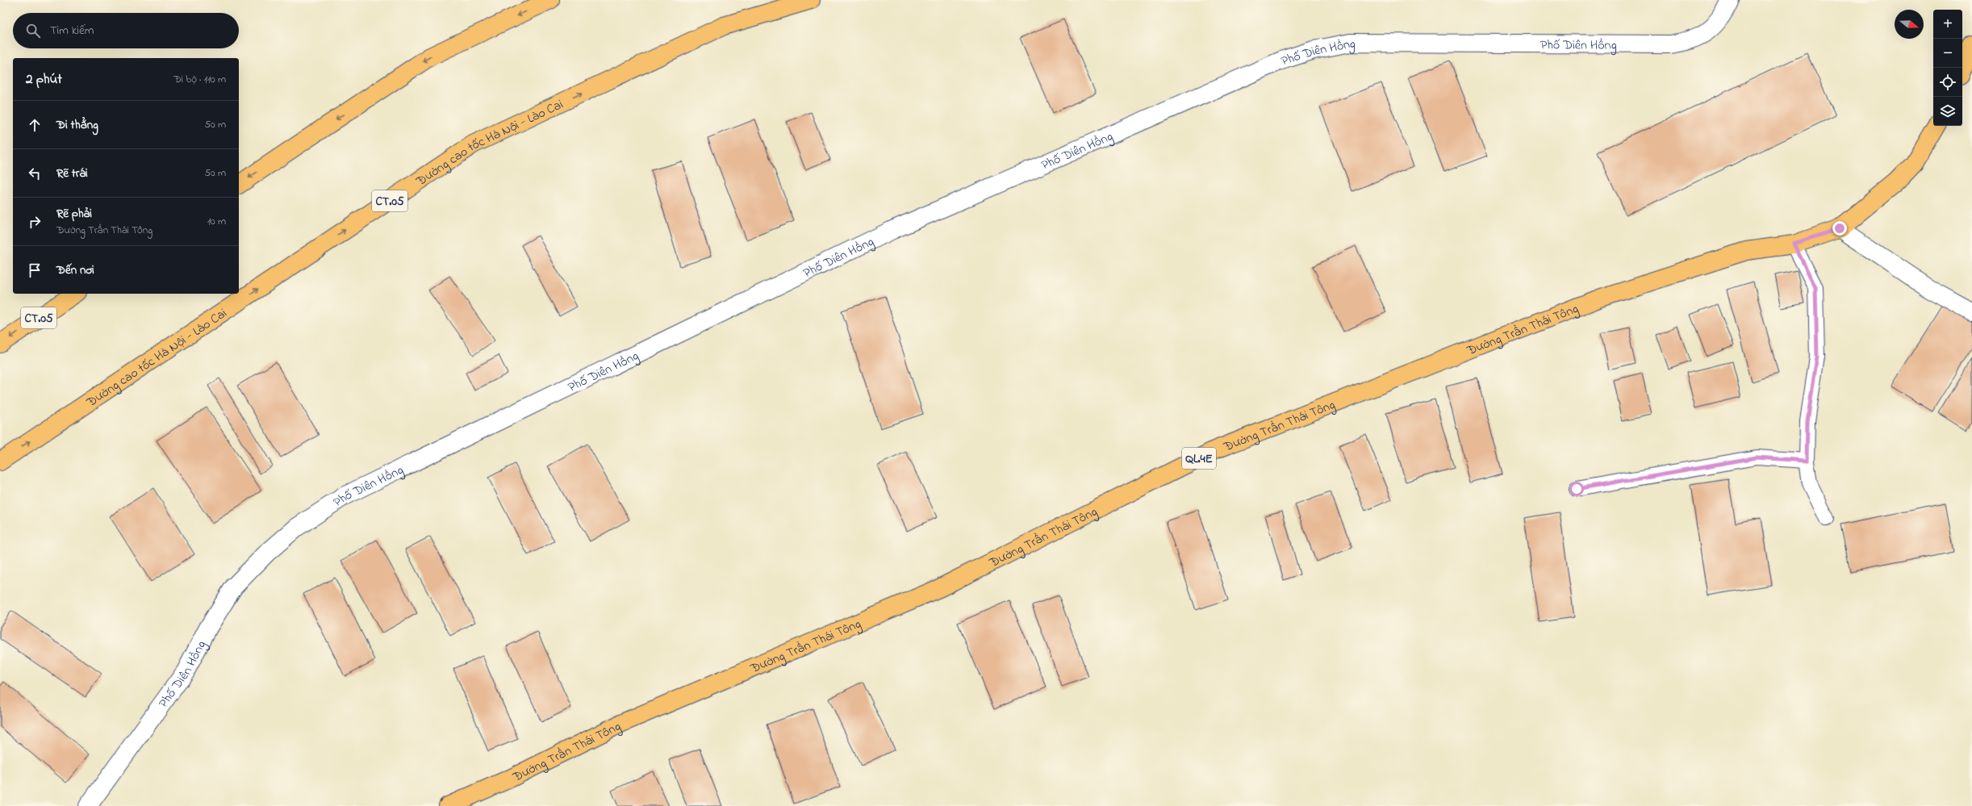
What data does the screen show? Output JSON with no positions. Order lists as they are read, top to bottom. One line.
{"streets":{"main road":["Đường cao tốc Hà Nội - Lào Cai","CT.05","Đường Trần Thái Tông","QL.4E"],"street":["Phố Diên Hồng"]},"north":"right","page":{"map_buttons":["+","−"],"search":"Tìm kiếm","heading":["2 phút","Đi bộ · 110 m"],"list":[["Đi thẳng","50 m"],["Rẽ trái","50 m"],["Rẽ phải","Đường Trần Thái Tông","10 m"],"Đến nơi"]}}
